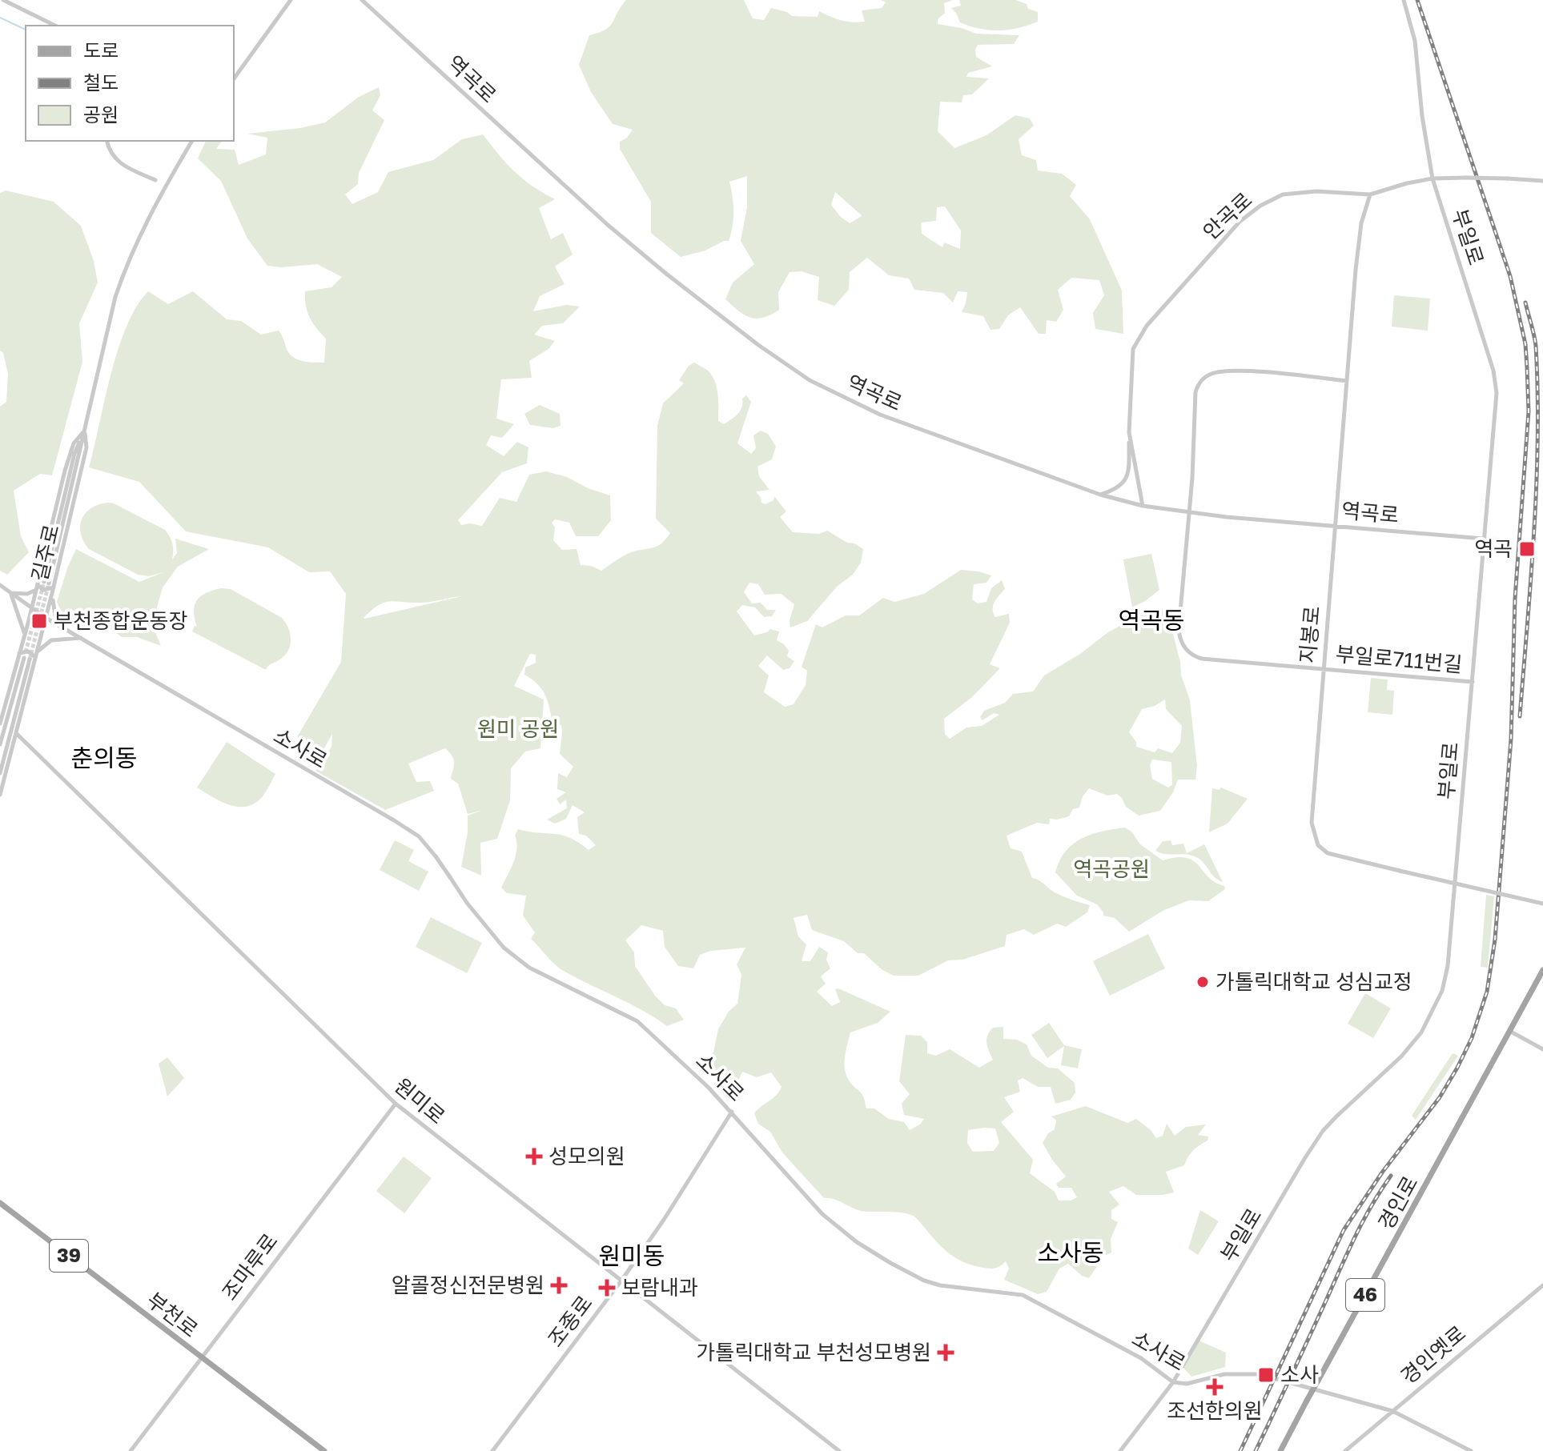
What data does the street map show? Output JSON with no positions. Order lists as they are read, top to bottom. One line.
{"streets":{"main road":["경인로","39","46","부천로"],"street":["역곡로","안곡로","부일로","길주로","지봉로","부일로711번길","소사로","원미로","조마루로","조종로","경인옛로"]},"crossings":[["역곡로","안곡로"],["역곡로","부일로"],["역곡로","지봉로"],["역곡로","부일로711번길"],["안곡로","부일로"],["안곡로","지봉로"],["부일로","부일로711번길"],["부일로","소사로"],["길주로","소사로"],["길주로","원미로"],["지봉로","부일로711번길"],["소사로","조종로"],["소사로","경인옛로"],["원미로","조마루로"],["원미로","조종로"],["조마루로","부천로"]],"districts":["역곡동","춘의동","소사동","원미동"],"parks":["원미 공원","역곡공원"],"places":{"transit":["역곡","부천종합운동장","소사"],"other":["가톨릭대학교 성심교정"],"health":["성모의원","알콜정신전문병원","보람내과","가톨릭대학교 부천성모병원","조선한의원"]},"legend":["도로","철도","공원"]}
